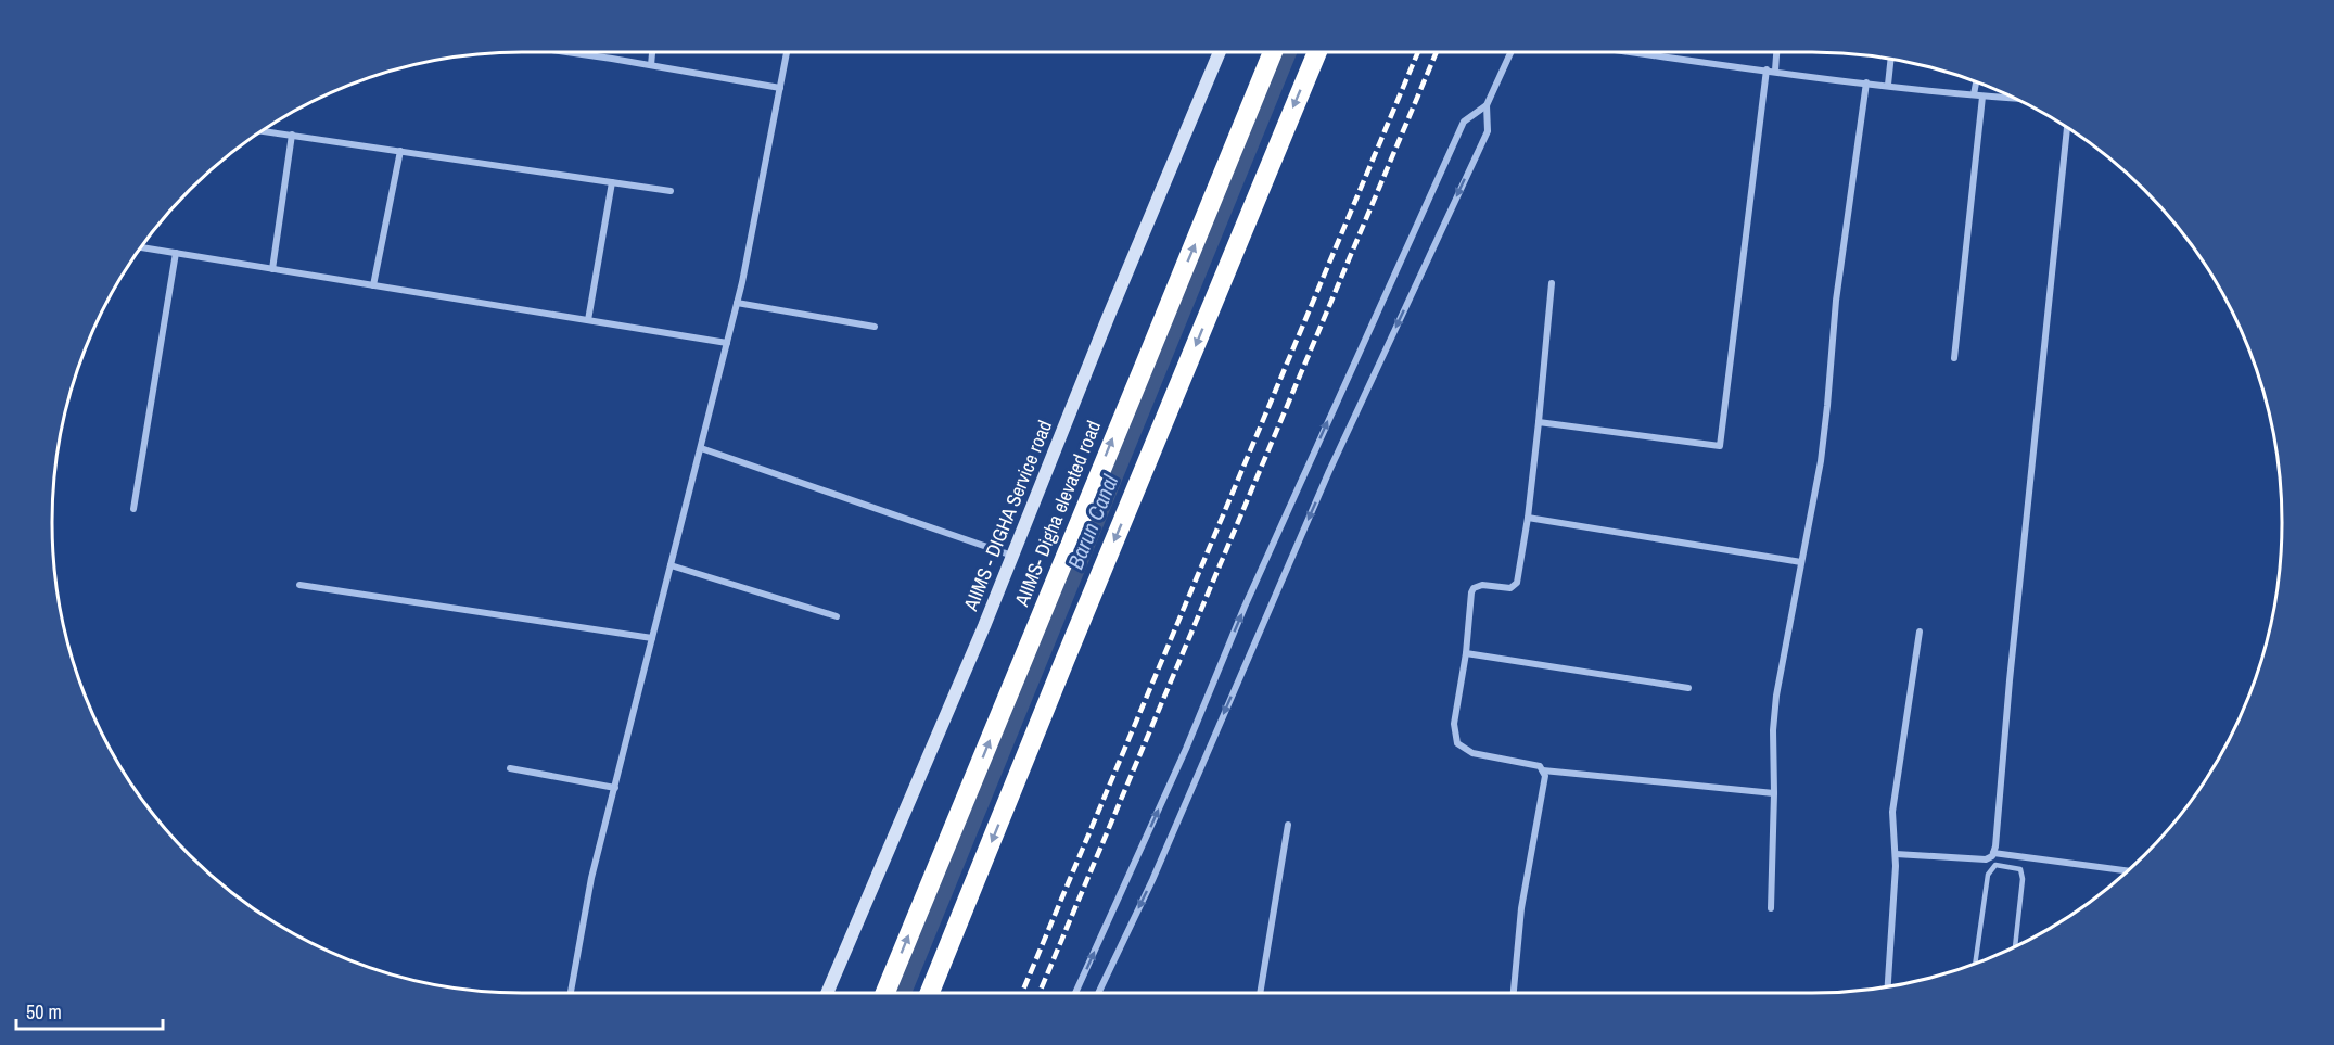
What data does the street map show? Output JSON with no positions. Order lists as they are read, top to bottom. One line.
{"streets":{"highway":["AIIMS- Digha elevated road"],"main road":["AIIMS - DIGHA Service road"]},"water":["Barun Canal"],"scale_bar":"50 m"}
